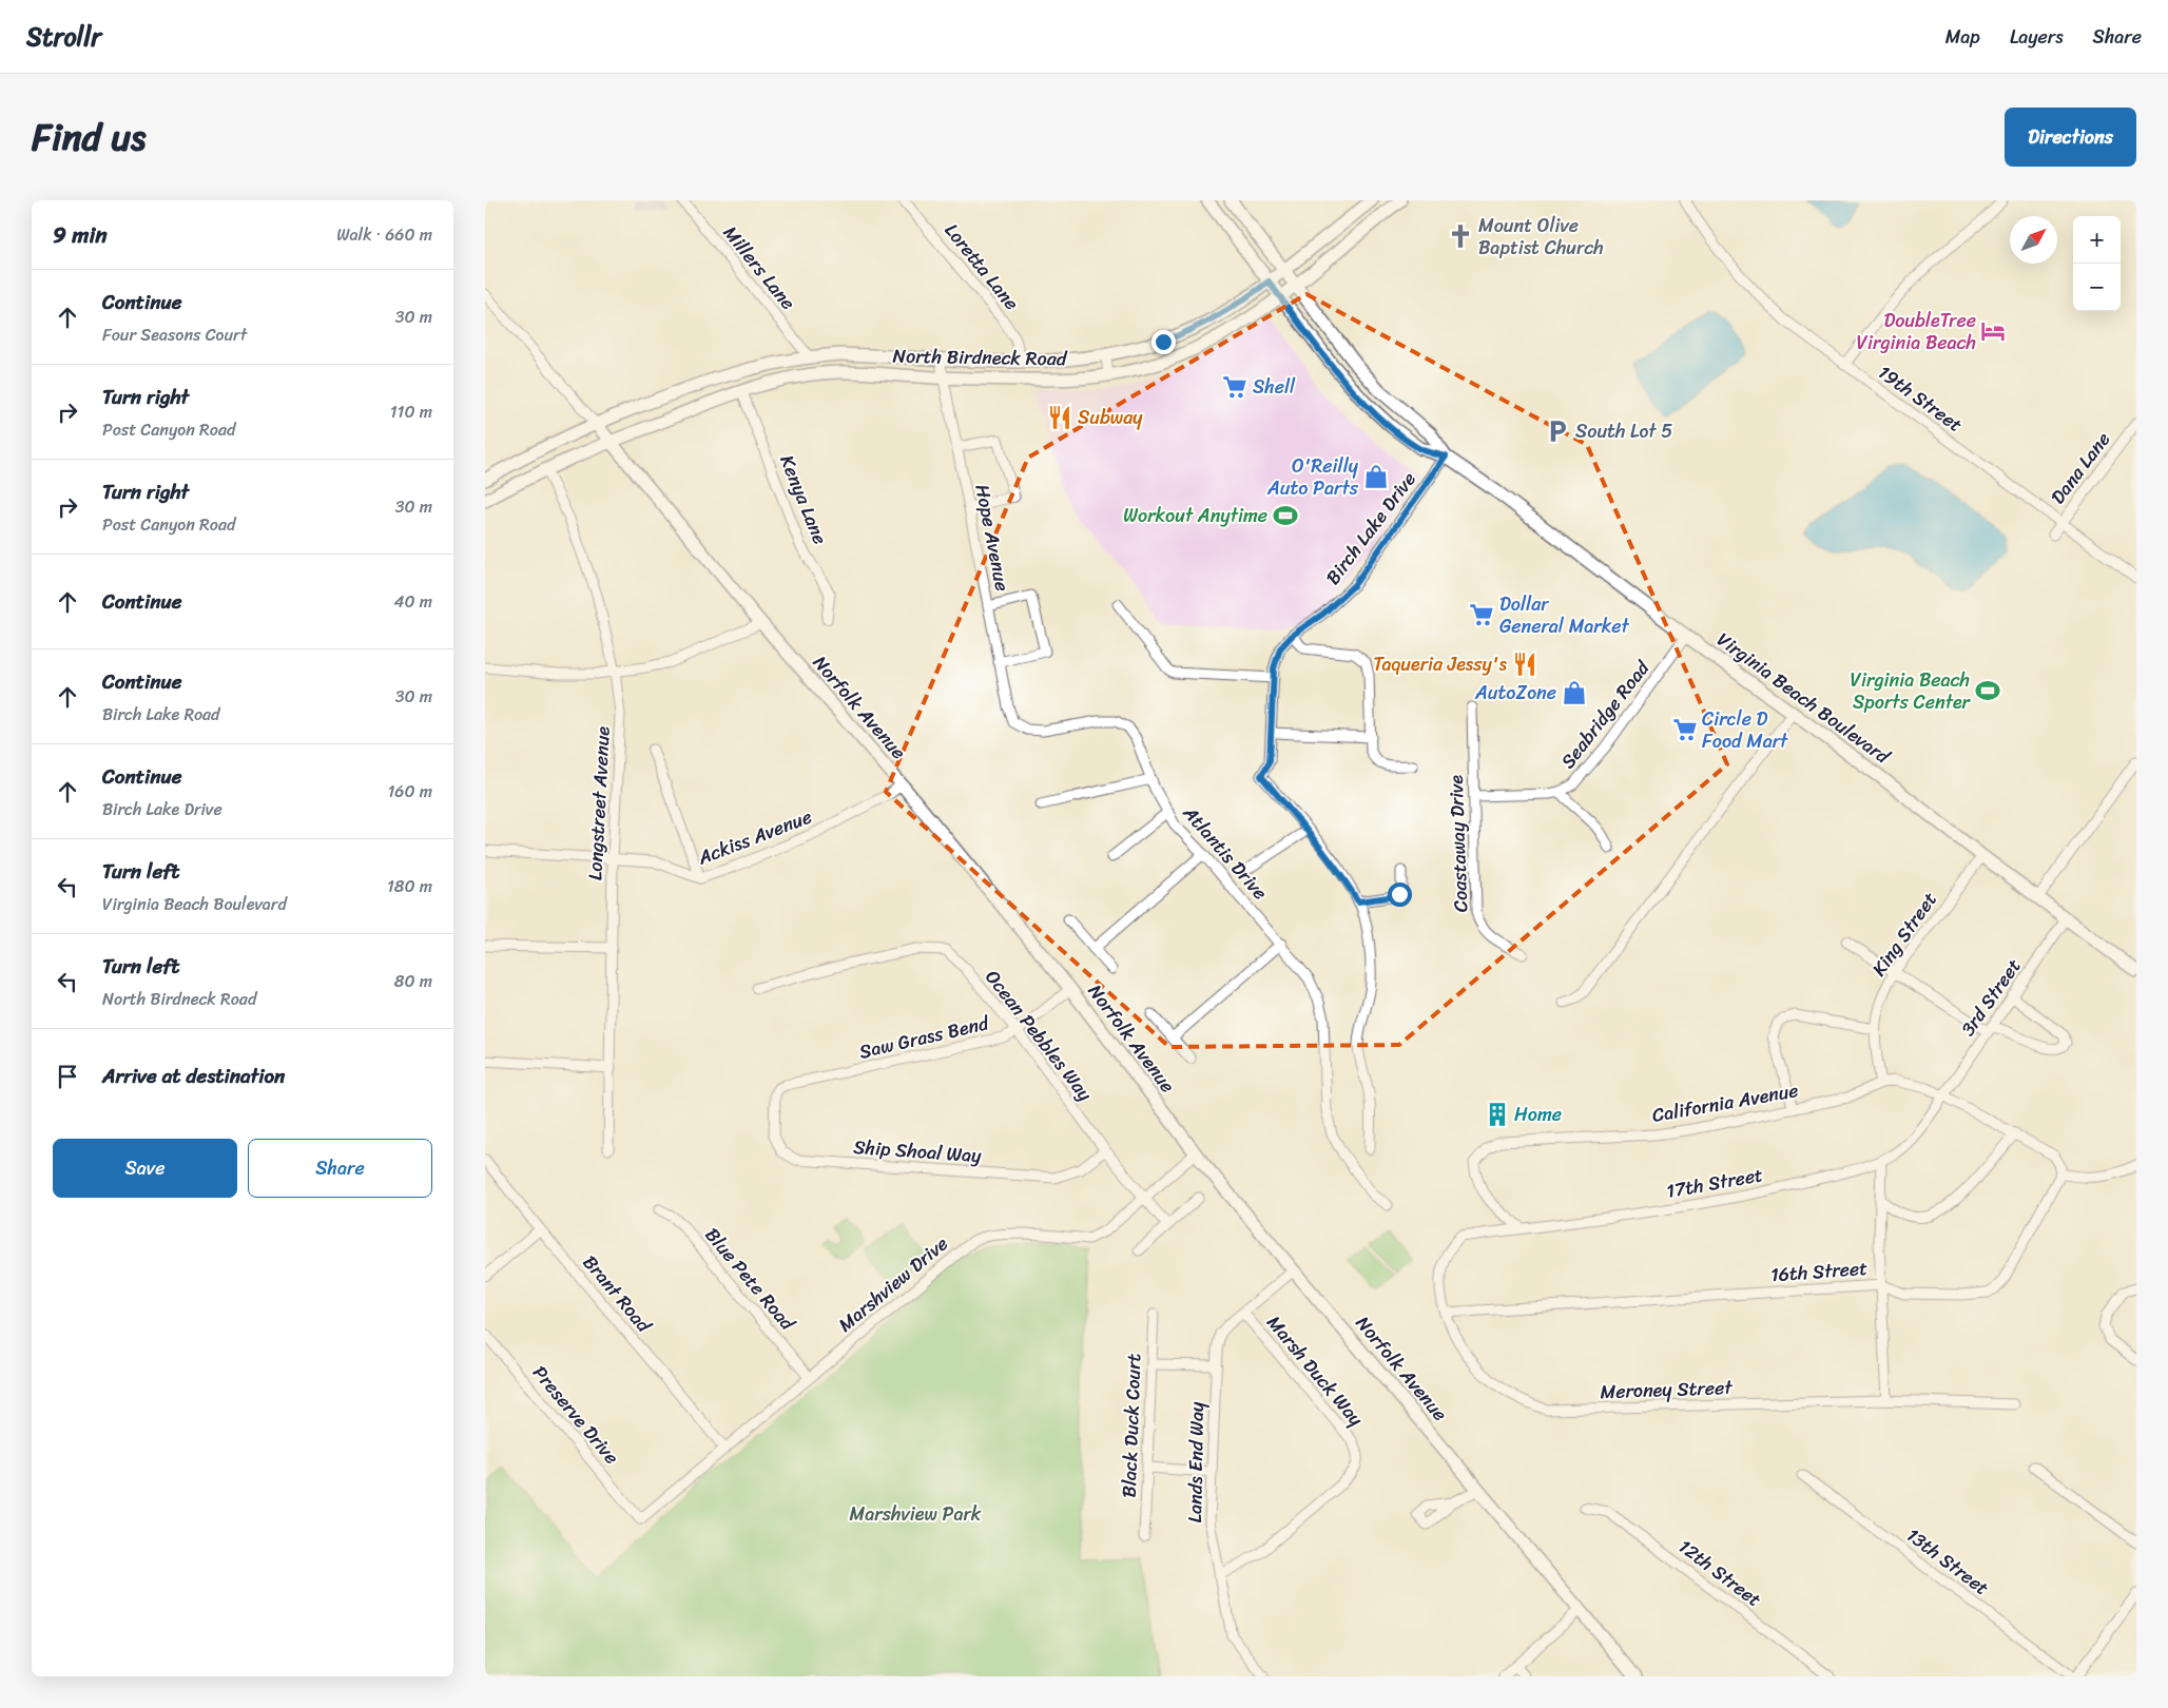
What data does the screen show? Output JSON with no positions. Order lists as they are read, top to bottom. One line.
{"streets":{"main road":["North Birdneck Road","Virginia Beach Boulevard","Norfolk Avenue"],"street":["Loretta Lane","Millers Lane","19th Street","Dana Lane","Kenya Lane","Birch Lake Drive","Hope Avenue","Seabridge Road","Longstreet Avenue","Ackiss Avenue","Coastaway Drive","Atlantis Drive","King Street","3rd Street","Ocean Pebbles Way","Saw Grass Bend","California Avenue","Ship Shoal Way","17th Street","16th Street","Blue Pete Road","Marshview Drive","Brant Road","Marsh Duck Way","Meroney Street","Preserve Drive","Black Duck Court","Lands End Way","13th Street","12th Street"]},"crossings":[["Loretta Lane","North Birdneck Road"],["Millers Lane","North Birdneck Road"],["North Birdneck Road","Kenya Lane"],["North Birdneck Road","Hope Avenue"],["North Birdneck Road","Virginia Beach Boulevard"],["North Birdneck Road","Norfolk Avenue"],["North Birdneck Road","Longstreet Avenue"],["19th Street","Dana Lane"],["Birch Lake Drive","Virginia Beach Boulevard"],["Hope Avenue","Atlantis Drive"],["Virginia Beach Boulevard","Seabridge Road"],["Virginia Beach Boulevard","King Street"],["Virginia Beach Boulevard","3rd Street"],["Norfolk Avenue","Ackiss Avenue"],["Norfolk Avenue","Saw Grass Bend"],["Norfolk Avenue","Marshview Drive"],["Norfolk Avenue","Lands End Way"],["Seabridge Road","Coastaway Drive"],["Longstreet Avenue","Ackiss Avenue"],["King Street","California Avenue"],["3rd Street","17th Street"],["Ocean Pebbles Way","Saw Grass Bend"],["Ocean Pebbles Way","Ship Shoal Way"],["Ocean Pebbles Way","Marshview Drive"],["Saw Grass Bend","Ship Shoal Way"],["California Avenue","17th Street"],["17th Street","Meroney Street"],["16th Street","Meroney Street"],["Blue Pete Road","Marshview Drive"],["Marshview Drive","Brant Road"],["Marshview Drive","Preserve Drive"],["Marsh Duck Way","Lands End Way"]],"parks":["Marshview Park"],"places":{"church":["Mount Olive Baptist Church"],"hotel":["DoubleTree Virginia Beach"],"supermarket":["Shell","Dollar General Market","Circle D Food Mart"],"restaurant":["Subway","Taqueria Jessy's"],"parking":["South Lot 5"],"shop":["O'Reilly Auto Parts","AutoZone"],"sports":["Workout Anytime","Virginia Beach Sports Center"],"building":["Home"]},"north":"top right","page":{"header":"Strollr","nav":["Map","Layers","Share"],"title":"Find us","buttons":["Directions",["Save","Share"]],"heading":["9 min","Walk · 660 m"],"map_buttons":["+","−"],"list":[["Continue","Four Seasons Court","30 m"],["Turn right","Post Canyon Road","110 m"],["Turn right","Post Canyon Road","30 m"],["Continue","40 m"],["Continue","Birch Lake Road","30 m"],["Continue","Birch Lake Drive","160 m"],["Turn left","Virginia Beach Boulevard","180 m"],["Turn left","North Birdneck Road","80 m"],"Arrive at destination"]}}
